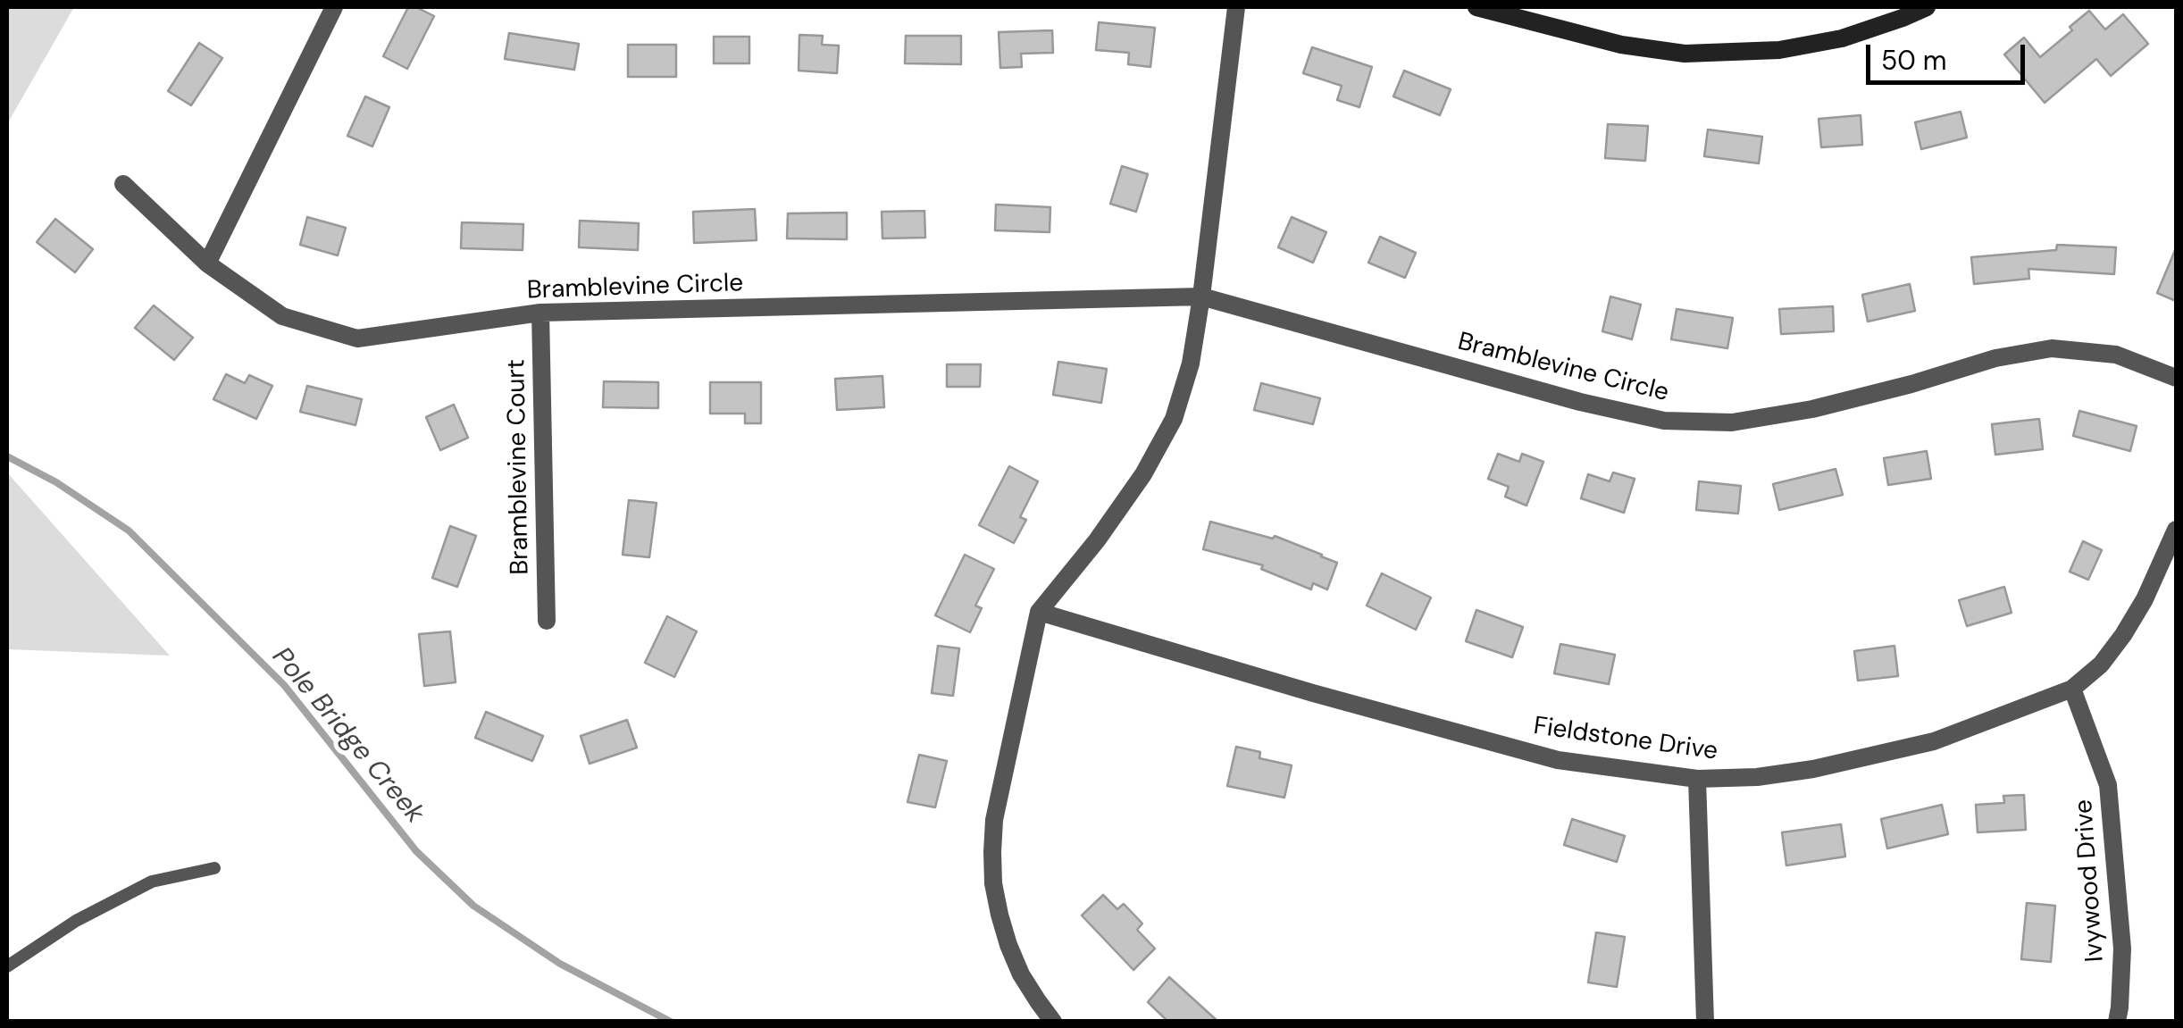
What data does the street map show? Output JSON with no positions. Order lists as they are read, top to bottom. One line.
{"streets":{"street":["Bramblevine Circle","Bramblevine Court","Fieldstone Drive","Ivywood Drive"]},"crossings":[["Bramblevine Circle","Bramblevine Court"],["Fieldstone Drive","Ivywood Drive"]],"water":["Pole Bridge Creek"],"scale_bar":"50 m"}
